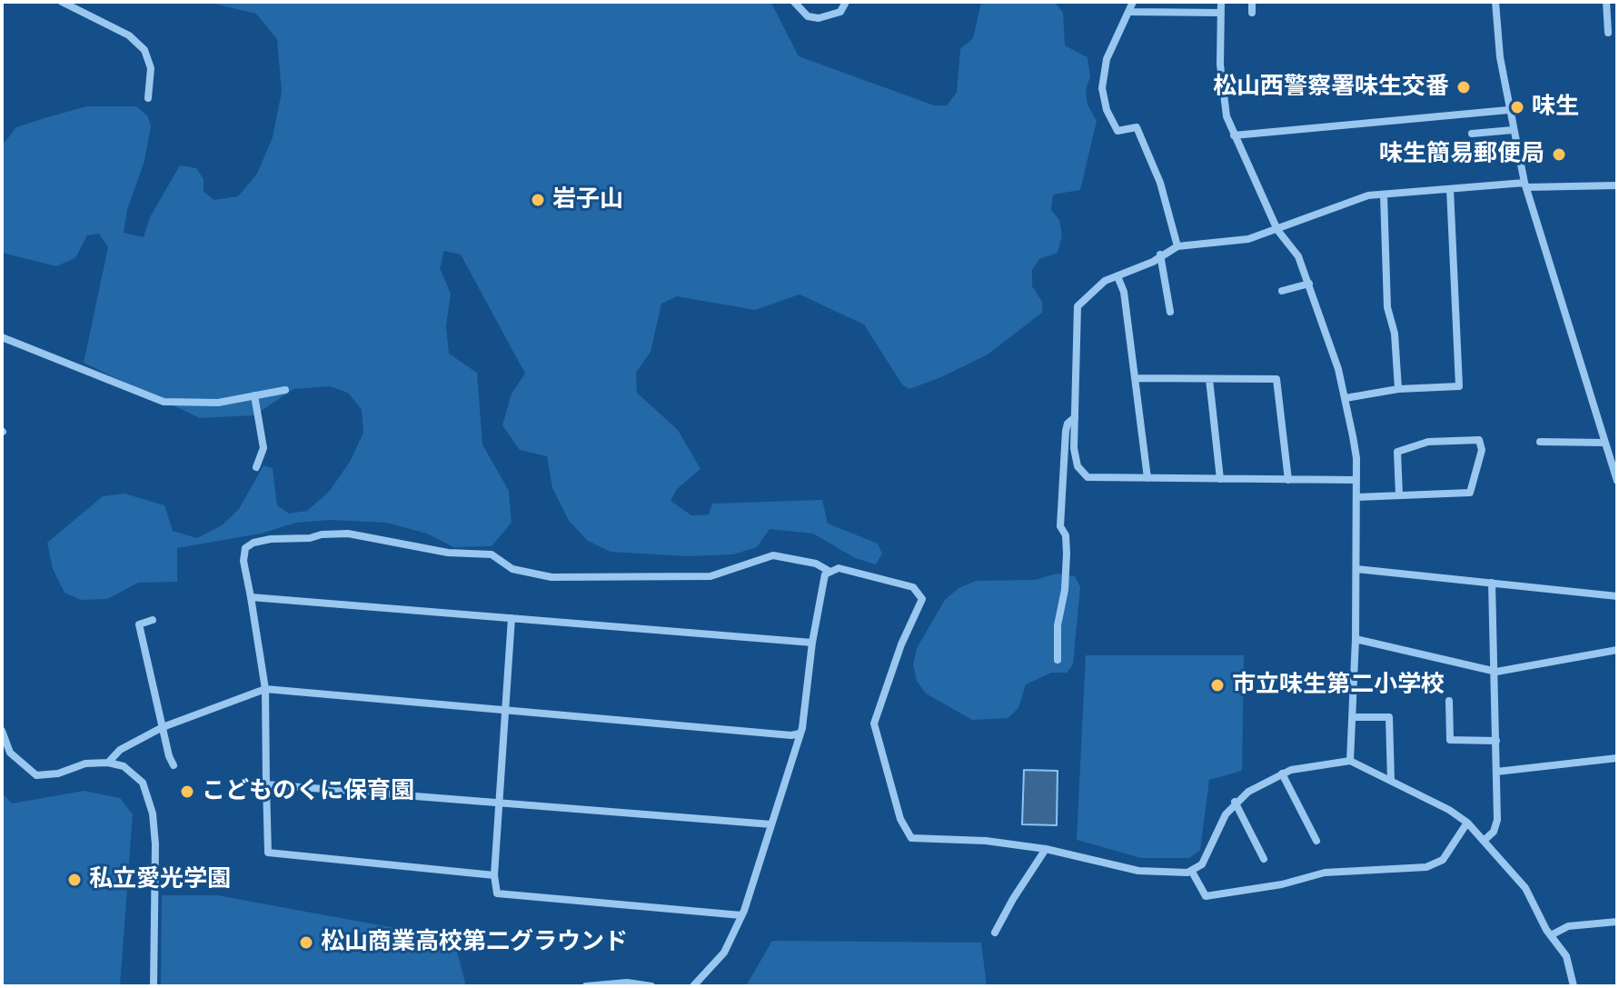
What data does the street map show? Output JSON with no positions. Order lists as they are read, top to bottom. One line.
{"places":["松山西警察署味生交番","味生","味生簡易郵便局","岩子山","市立味生第二小学校","こどものくに保育園","私立愛光学園","松山商業高校第二グラウンド"]}
